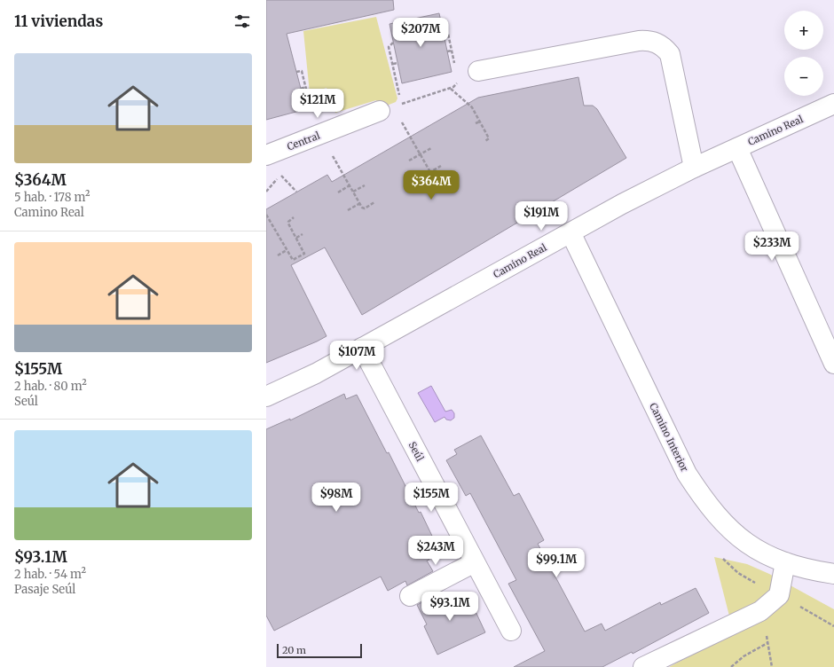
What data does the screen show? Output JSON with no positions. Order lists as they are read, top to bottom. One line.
{"streets":{"street":["Camino Real","Central","Camino Interior","Seúl"]},"crossings":[["Camino Real","Camino Interior"],["Camino Real","Seúl"]],"scale_bar":"20 m","page":{"heading":"11 viviendas","map_buttons":["+","−"],"price":["$207M","$121M","$364M","$191M","$233M","$107M","$98M","$155M","$243M","$99.1M","$93.1M"],"list":[{"name":"$364M","note":"5 hab. · 178 m² · Camino Real"},{"name":"$155M","note":"2 hab. · 80 m² · Seúl"},{"name":"$93.1M","note":"2 hab. · 54 m² · Pasaje Seúl"}],"scale":"20 m"}}
